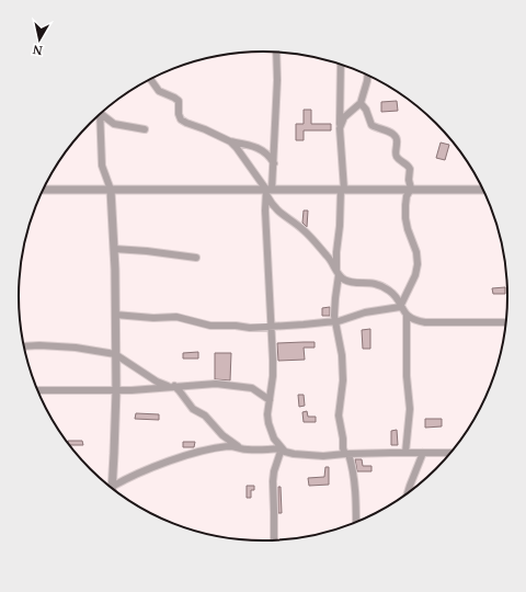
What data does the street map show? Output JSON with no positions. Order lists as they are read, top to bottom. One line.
{"north":"bottom"}
